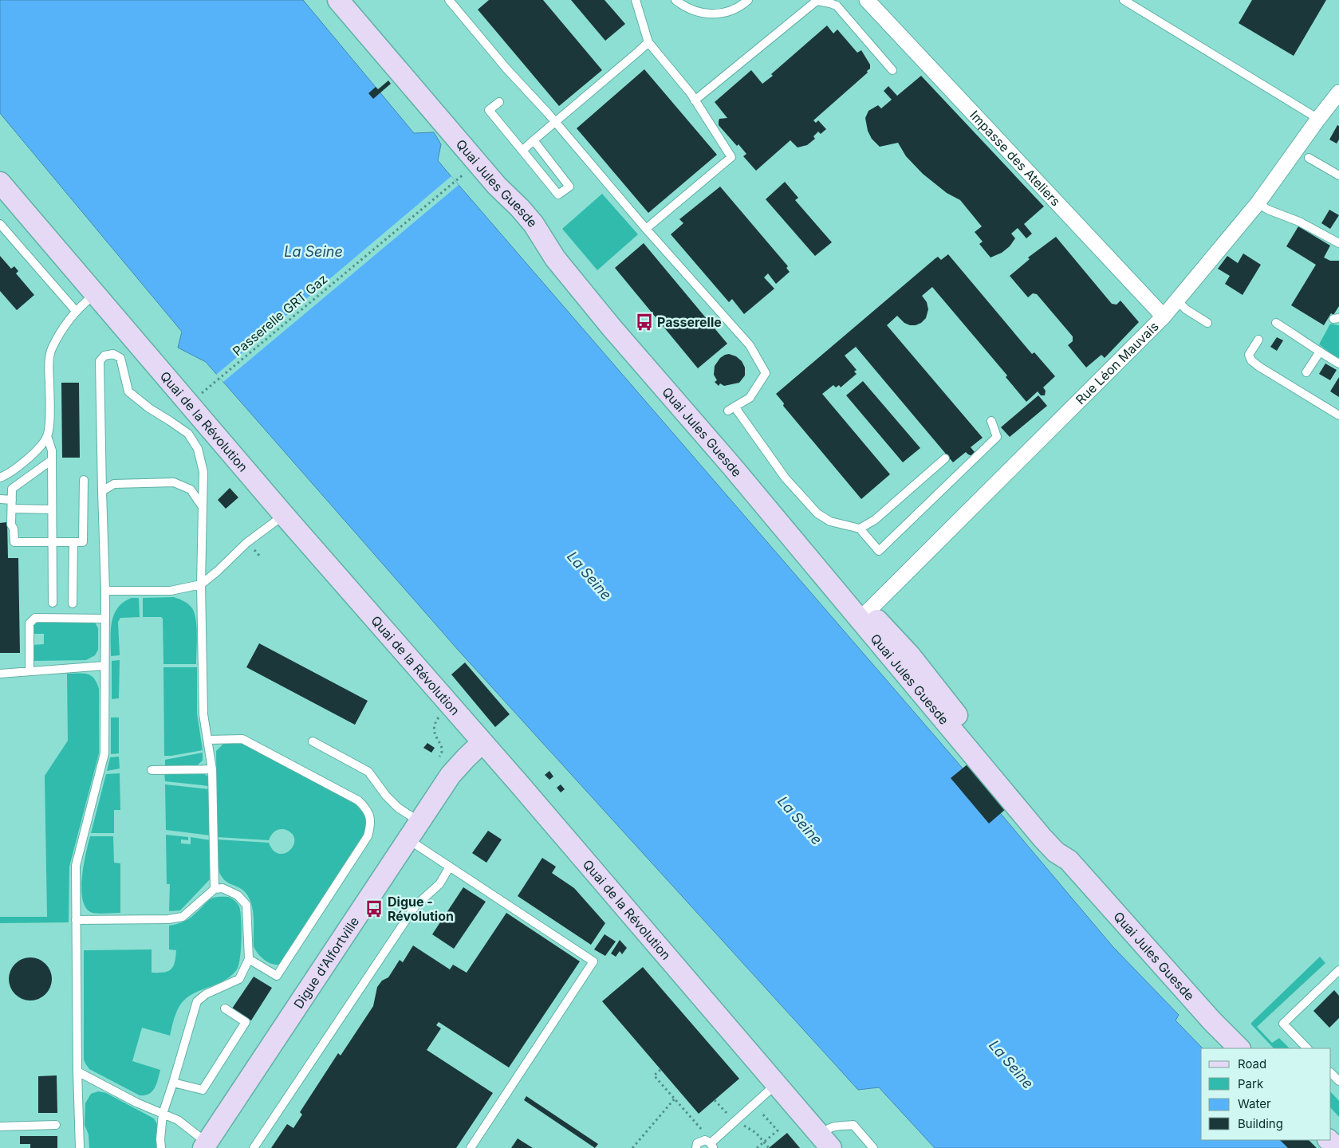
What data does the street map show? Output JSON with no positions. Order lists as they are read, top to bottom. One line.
{"streets":{"main road":["Quai Jules Guesde","Quai de la Révolution","Digue d'Alfortville"],"street":["Impasse des Ateliers","Rue Léon Mauvais"],"path":["Passerelle GRT Gaz"]},"crossings":[["Impasse des Ateliers","Rue Léon Mauvais"],["Quai Jules Guesde","Rue Léon Mauvais"],["Quai de la Révolution","Digue d'Alfortville"]],"water":["La Seine"],"places":{"bus stop":["Passerelle","Digue - Révolution"]},"legend":["Road","Park","Water","Building"]}
